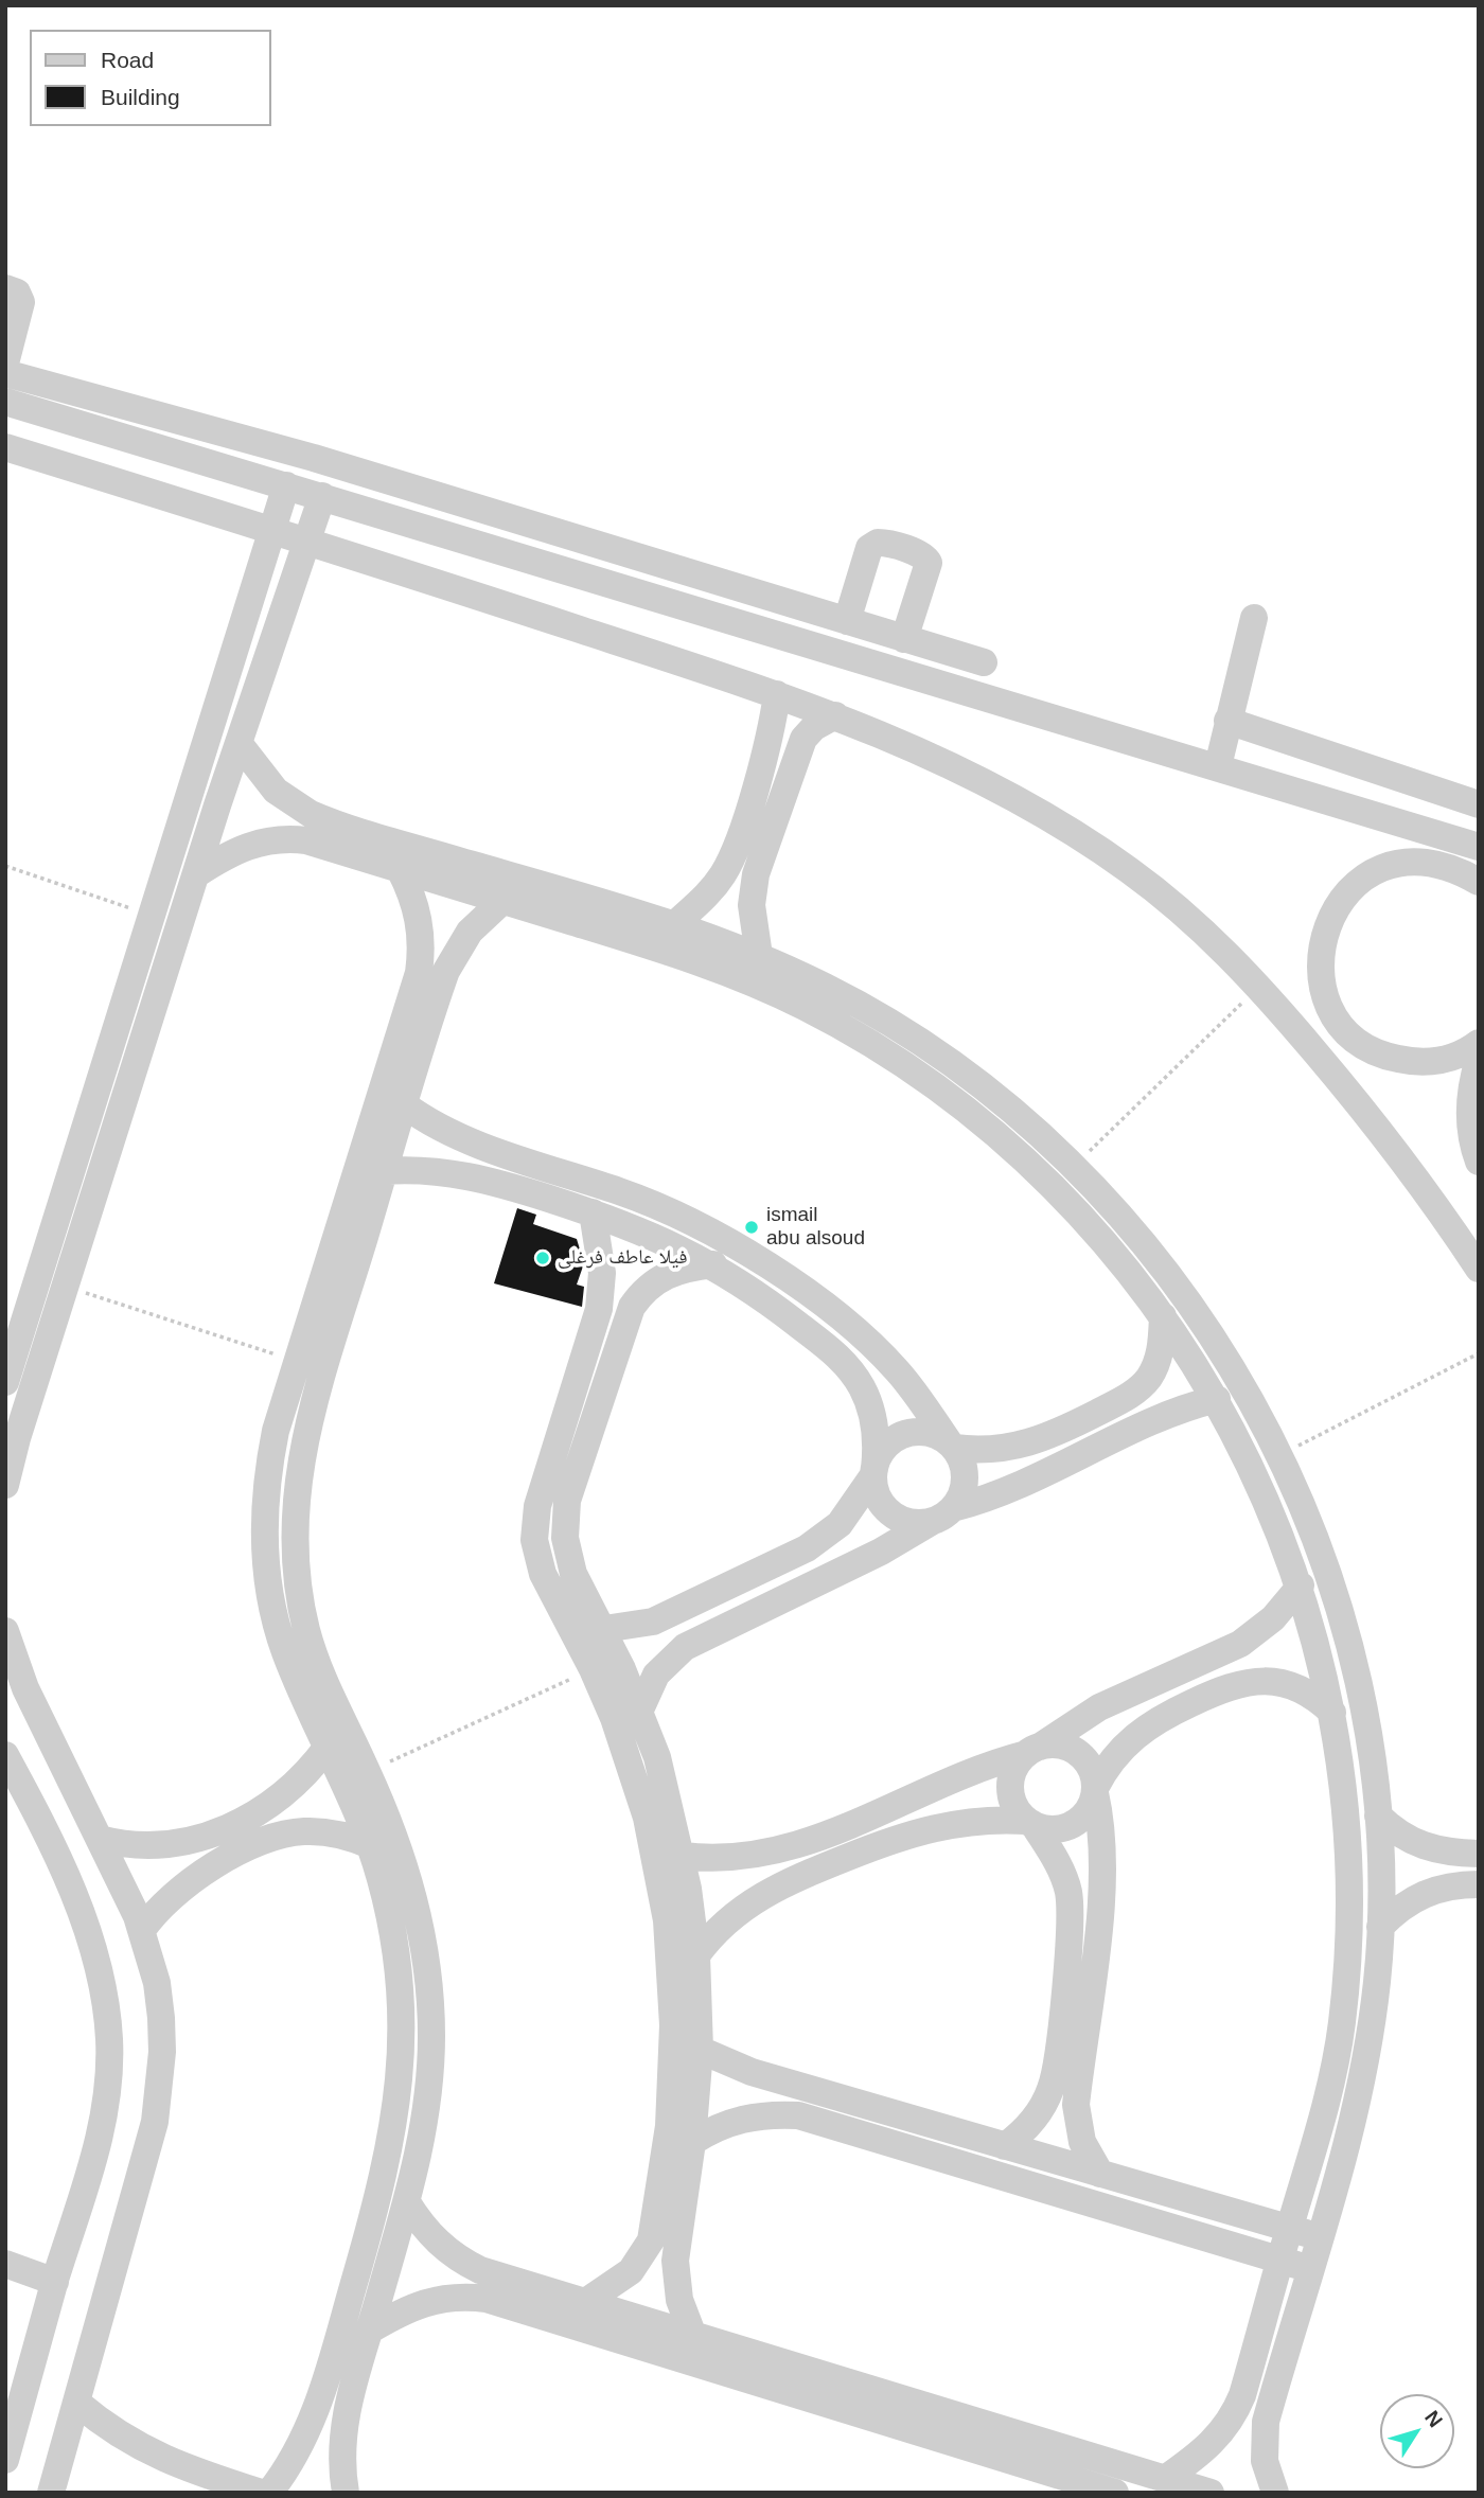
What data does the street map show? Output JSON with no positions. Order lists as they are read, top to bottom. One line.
{"places":["ismail abu alsoud","فيلا عاطف فرغلى"],"legend":["Road","Building"],"north":"top right"}
